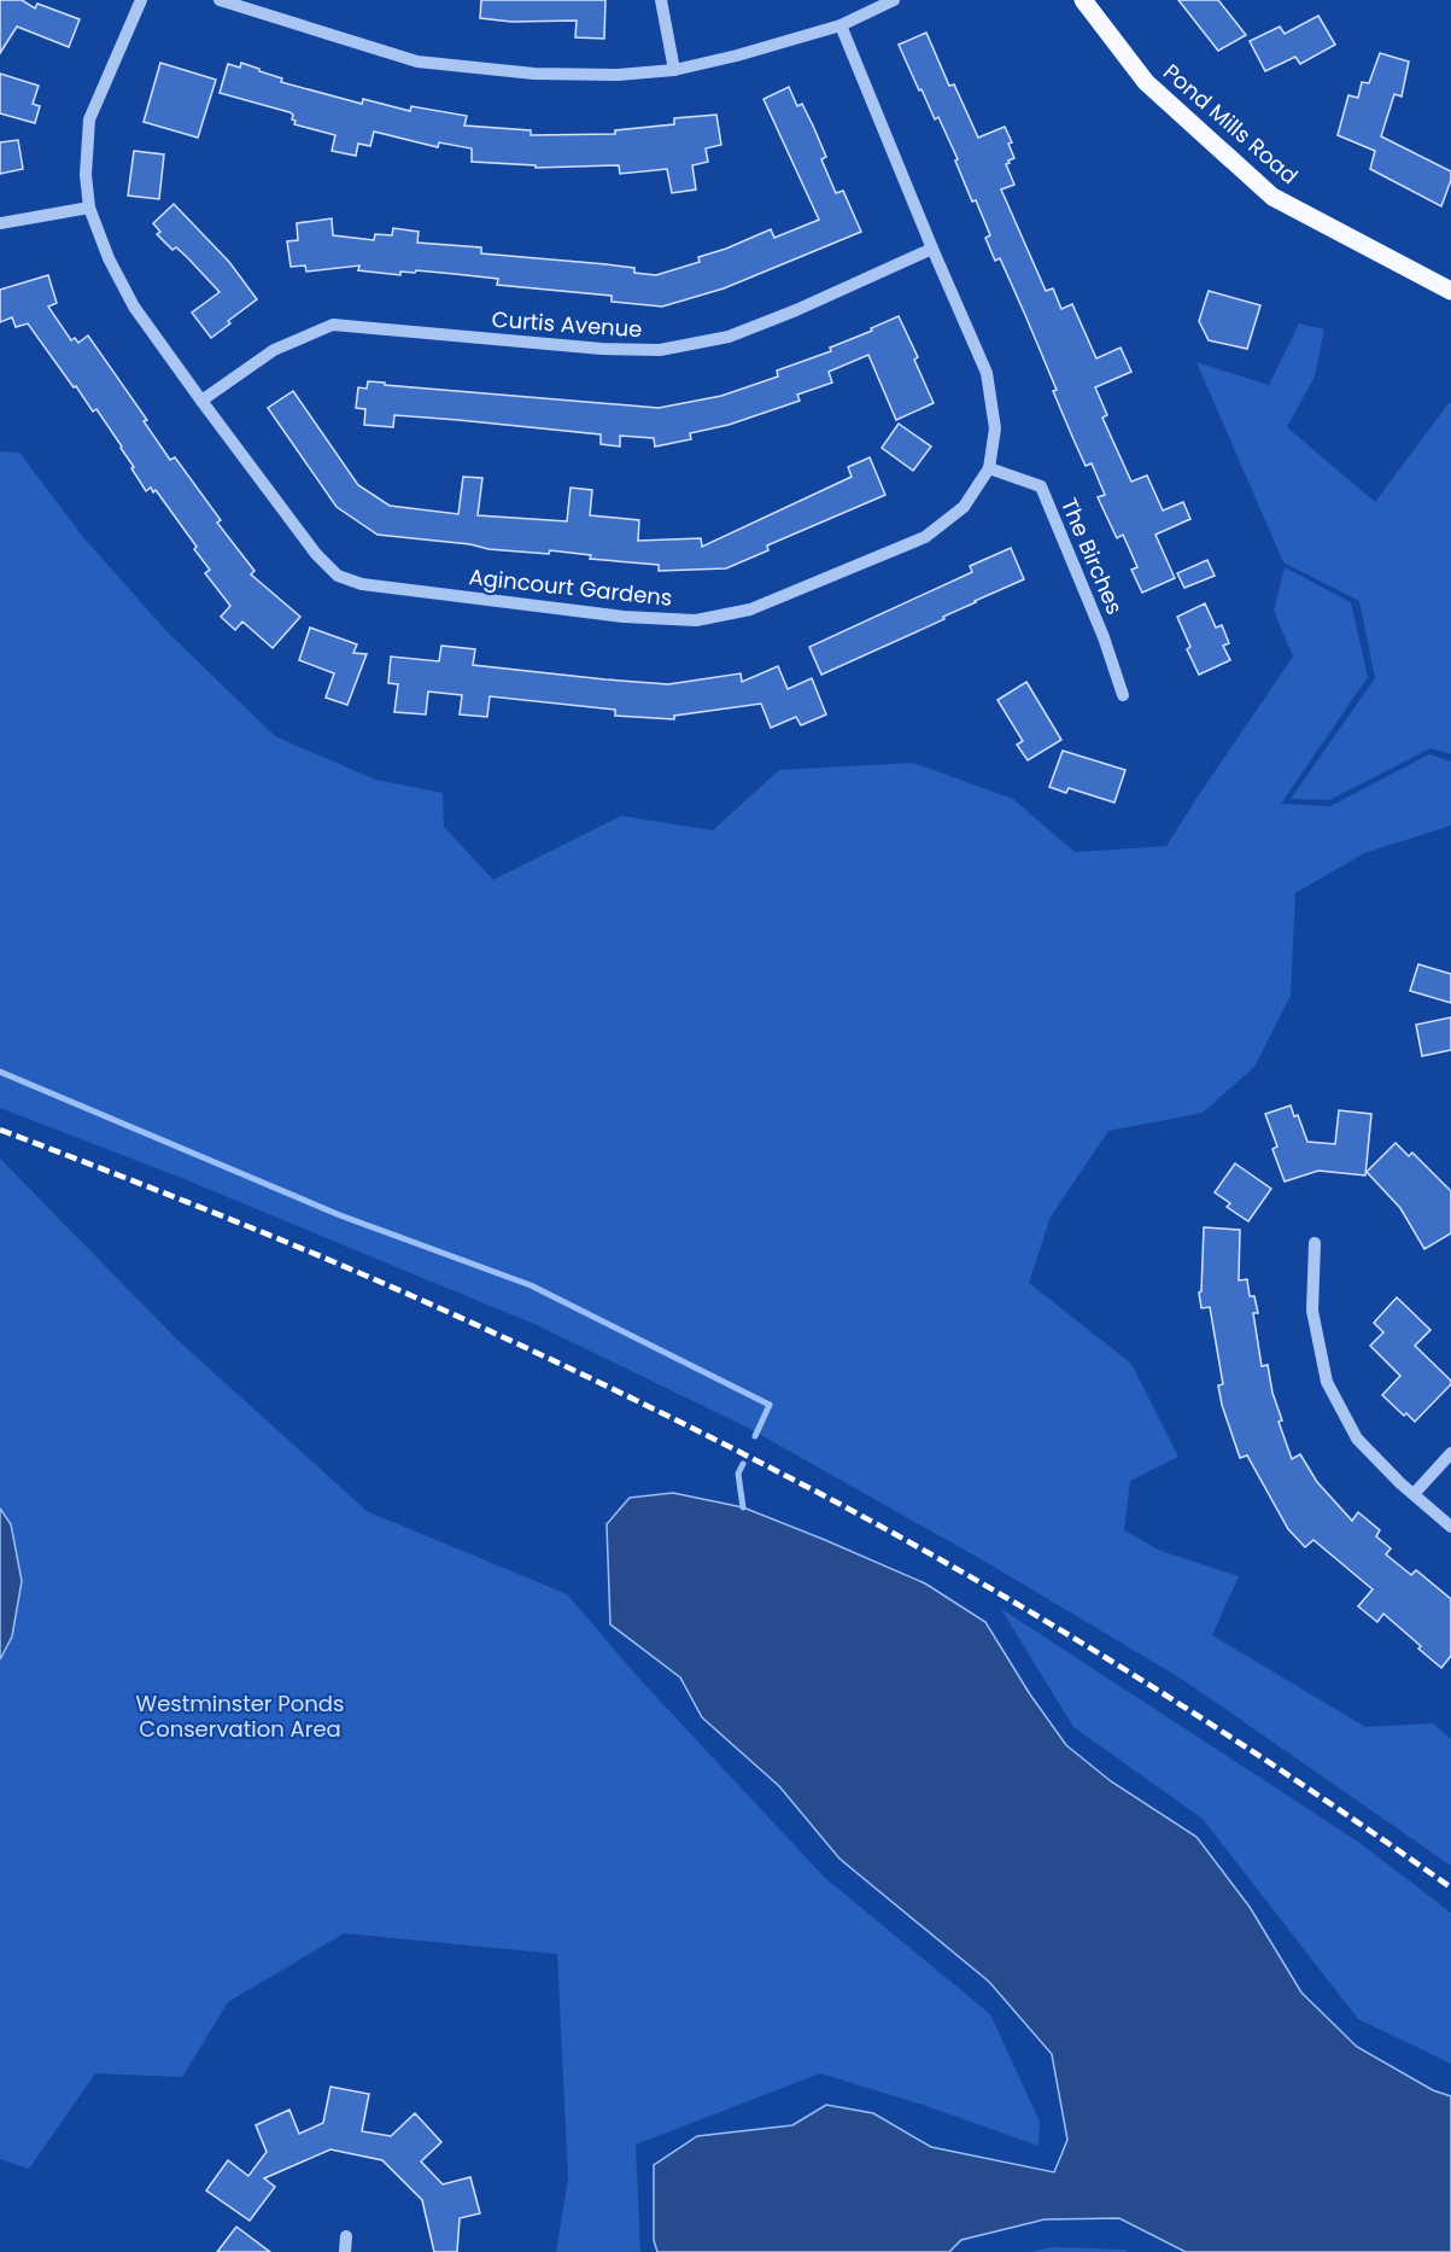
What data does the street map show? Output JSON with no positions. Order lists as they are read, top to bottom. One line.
{"streets":{"main road":["Pond Mills Road"],"street":["Curtis Avenue","The Birches","Agincourt Gardens"]},"crossings":[["Curtis Avenue","Agincourt Gardens"],["The Birches","Agincourt Gardens"]],"parks":["Westminster Ponds Conservation Area"]}
